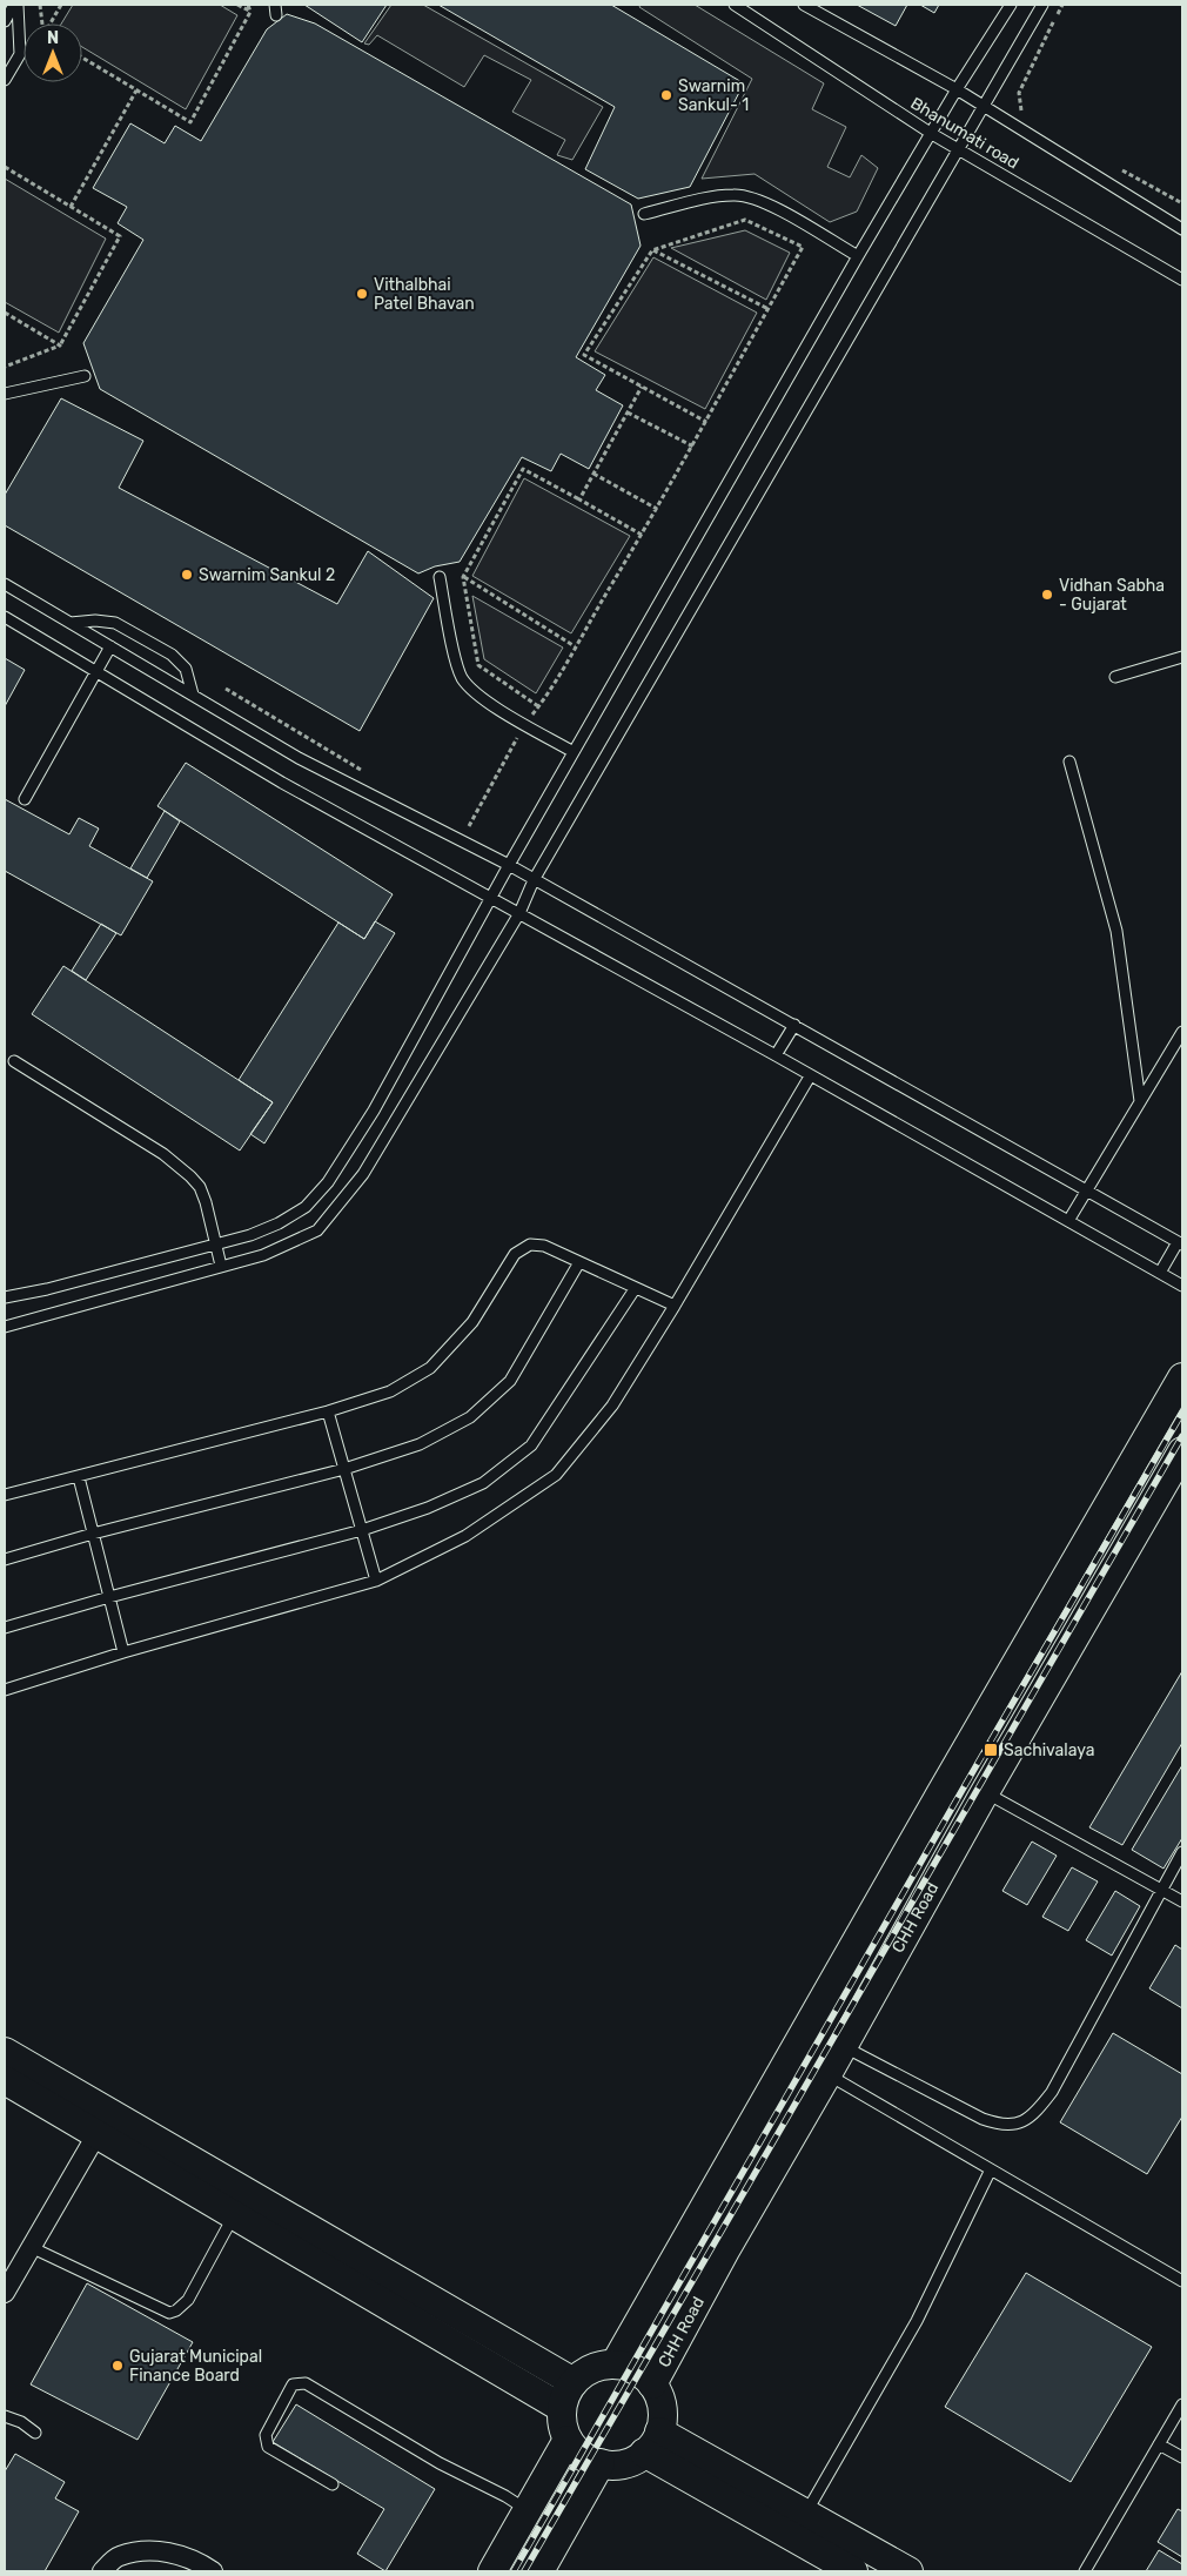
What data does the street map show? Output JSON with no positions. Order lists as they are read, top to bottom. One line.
{"streets":{"street":["CHH Road"],"lane":["Bhanumati road"]},"places":{"other":["Swarnim Sankul- 1","Vithalbhai Patel Bhavan","Swarnim Sankul 2","Vidhan Sabha - Gujarat","Gujarat Municipal Finance Board"],"transit":["Sachivalaya"]},"north":"top"}
